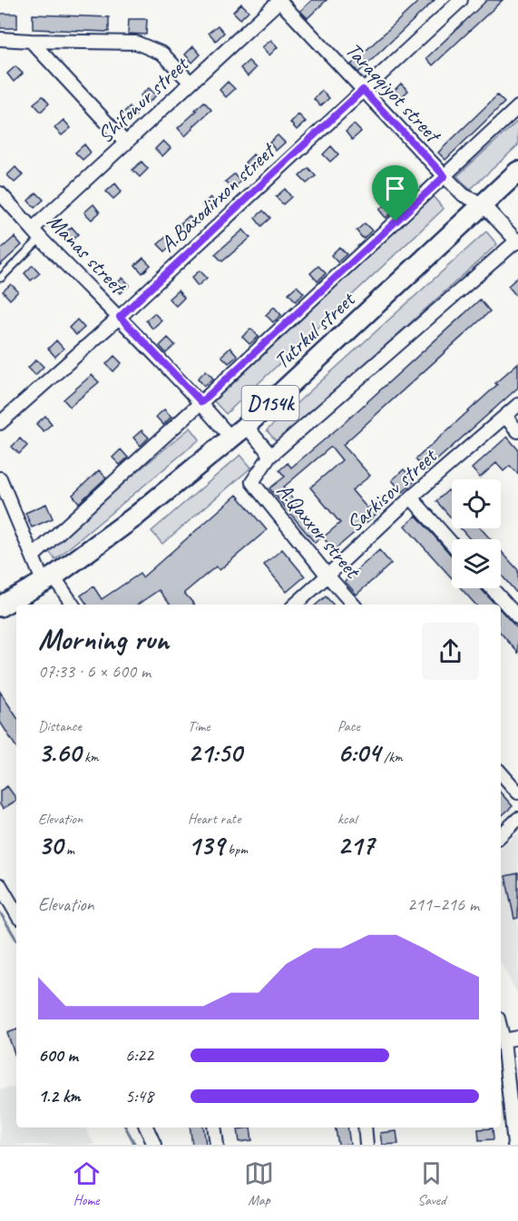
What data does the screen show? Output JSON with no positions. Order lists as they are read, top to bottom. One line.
{"streets":{"main road":["Tutrkul street","D154k"],"street":["Taraqqiyot street","Shifonur street","A.Baxodirxon street","Manas street","Sarkisov street","A.Qaxxor street"]},"crossings":[["Taraqqiyot street","Shifonur street"],["Taraqqiyot street","A.Baxodirxon street"],["Taraqqiyot street","Tutrkul street"],["Shifonur street","Manas street"],["A.Baxodirxon street","Manas street"],["Manas street","Tutrkul street"],["Tutrkul street","A.Qaxxor street"],["Sarkisov street","A.Qaxxor street"]],"page":{"heading":["Morning run","07:33 · 6 × 600 m"],"stats":[["Distance","3.60 km"],["Time","21:50"],["Pace","6:04 /km"],["Elevation","30 m"],["Heart rate","139 bpm"],["kcal","217"]],"chart":["Elevation","211–216 m"],"list":[{"name":"600 m","note":"6:22"},{"name":"1.2 km","note":"5:48"}],"tabs":["Home","Map","Saved"]}}
